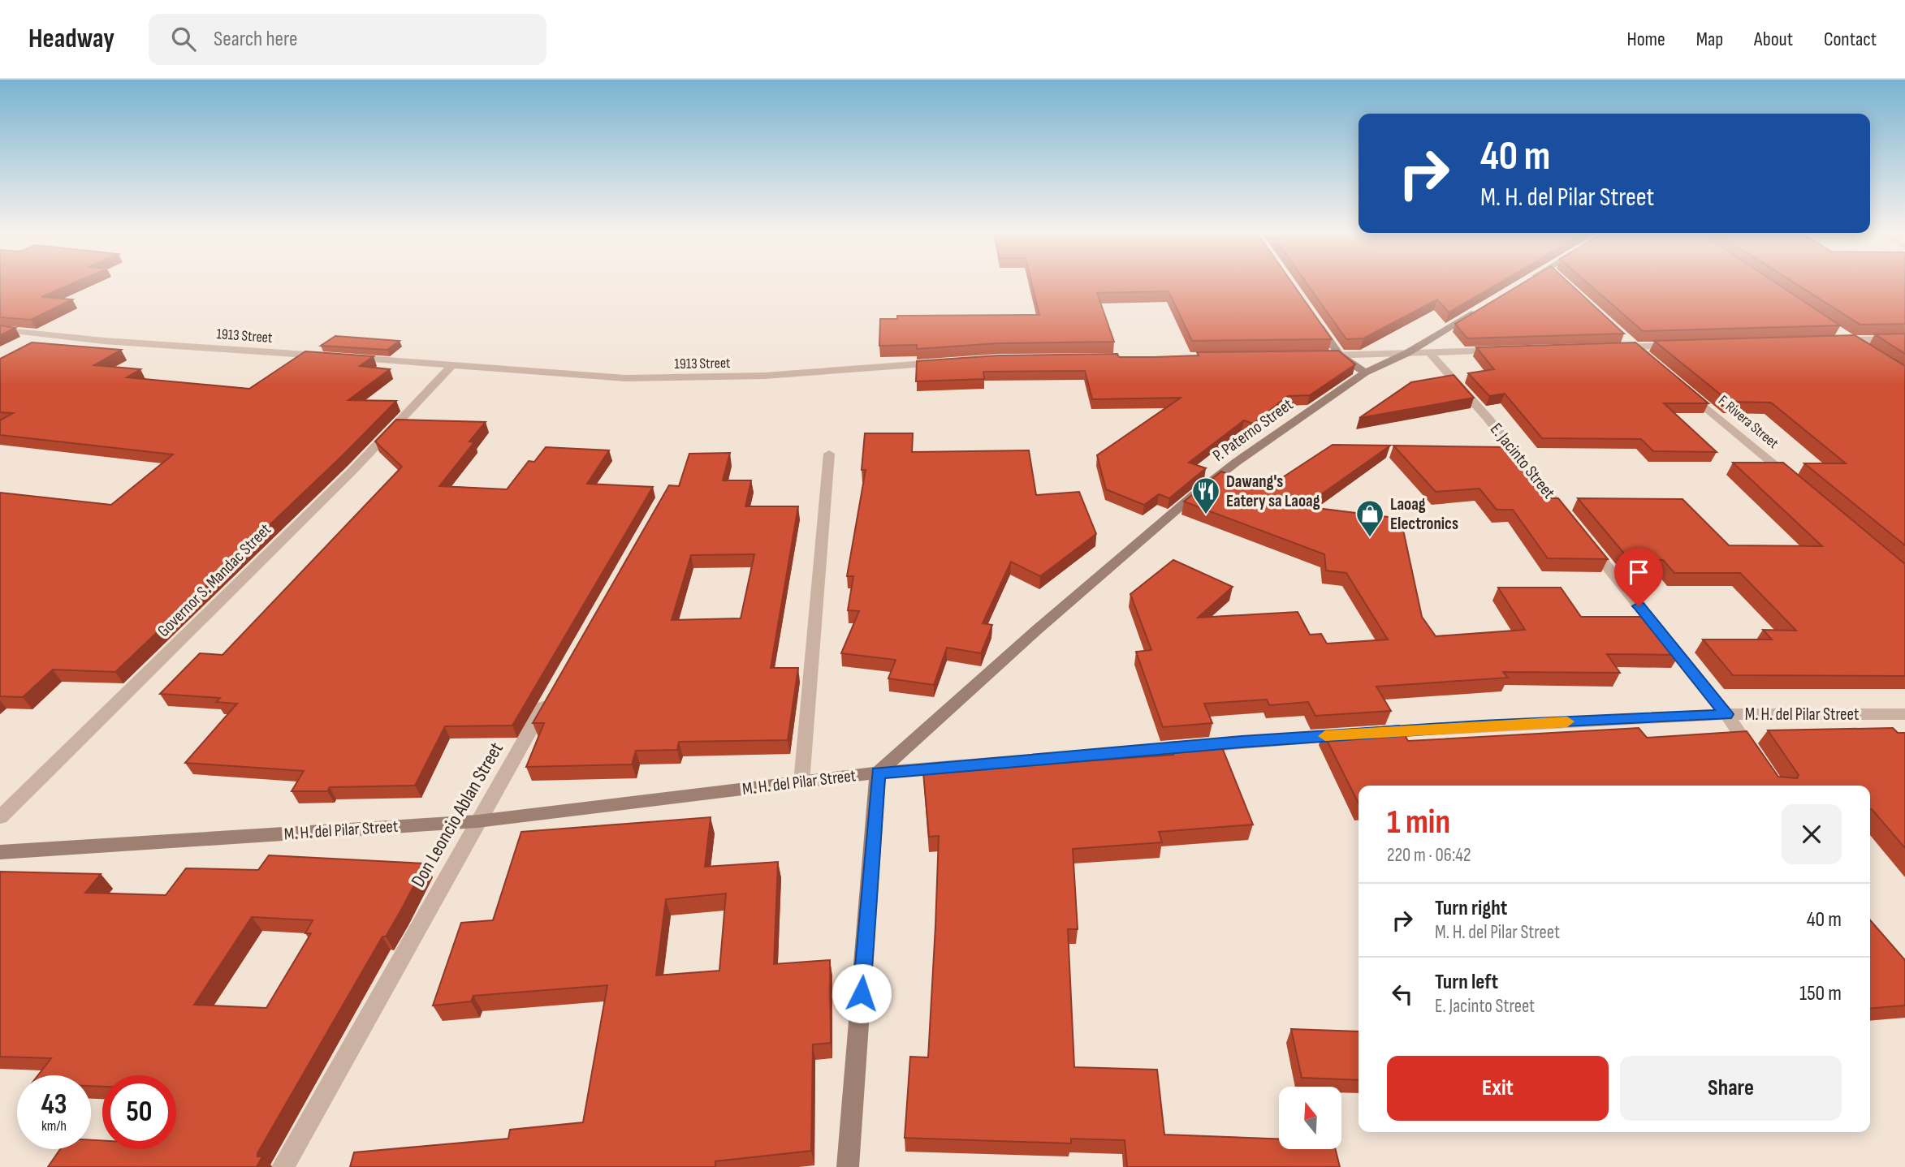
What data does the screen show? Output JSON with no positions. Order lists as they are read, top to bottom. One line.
{"streets":{"main road":["P. Paterno Street","M. H. del Pilar Street"],"street":["1913 Street","F. Rivera Street","E. Jacinto Street","Governor S. Mandac Street","Don Leoncio Ablan Street"]},"crossings":[["1913 Street","Governor S. Mandac Street"],["P. Paterno Street","M. H. del Pilar Street"],["M. H. del Pilar Street","Don Leoncio Ablan Street"]],"places":{"restaurant":["Dawang's Eatery sa Laoag"],"shop":["Laoag Electronics"]},"north":"top","page":{"header":"Headway","search":"Search here","nav":["Home","Map","About","Contact"],"turn":["40 m","M. H. del Pilar Street"],"heading":["1 min","220 m · 06:42"],"list":[{"name":"Turn right","note":"M. H. del Pilar Street","value":"40 m"},{"name":"Turn left","note":"E. Jacinto Street","value":"150 m"}],"buttons":["Exit","Share"],"speed":"43 km/h","limit":"50"}}
